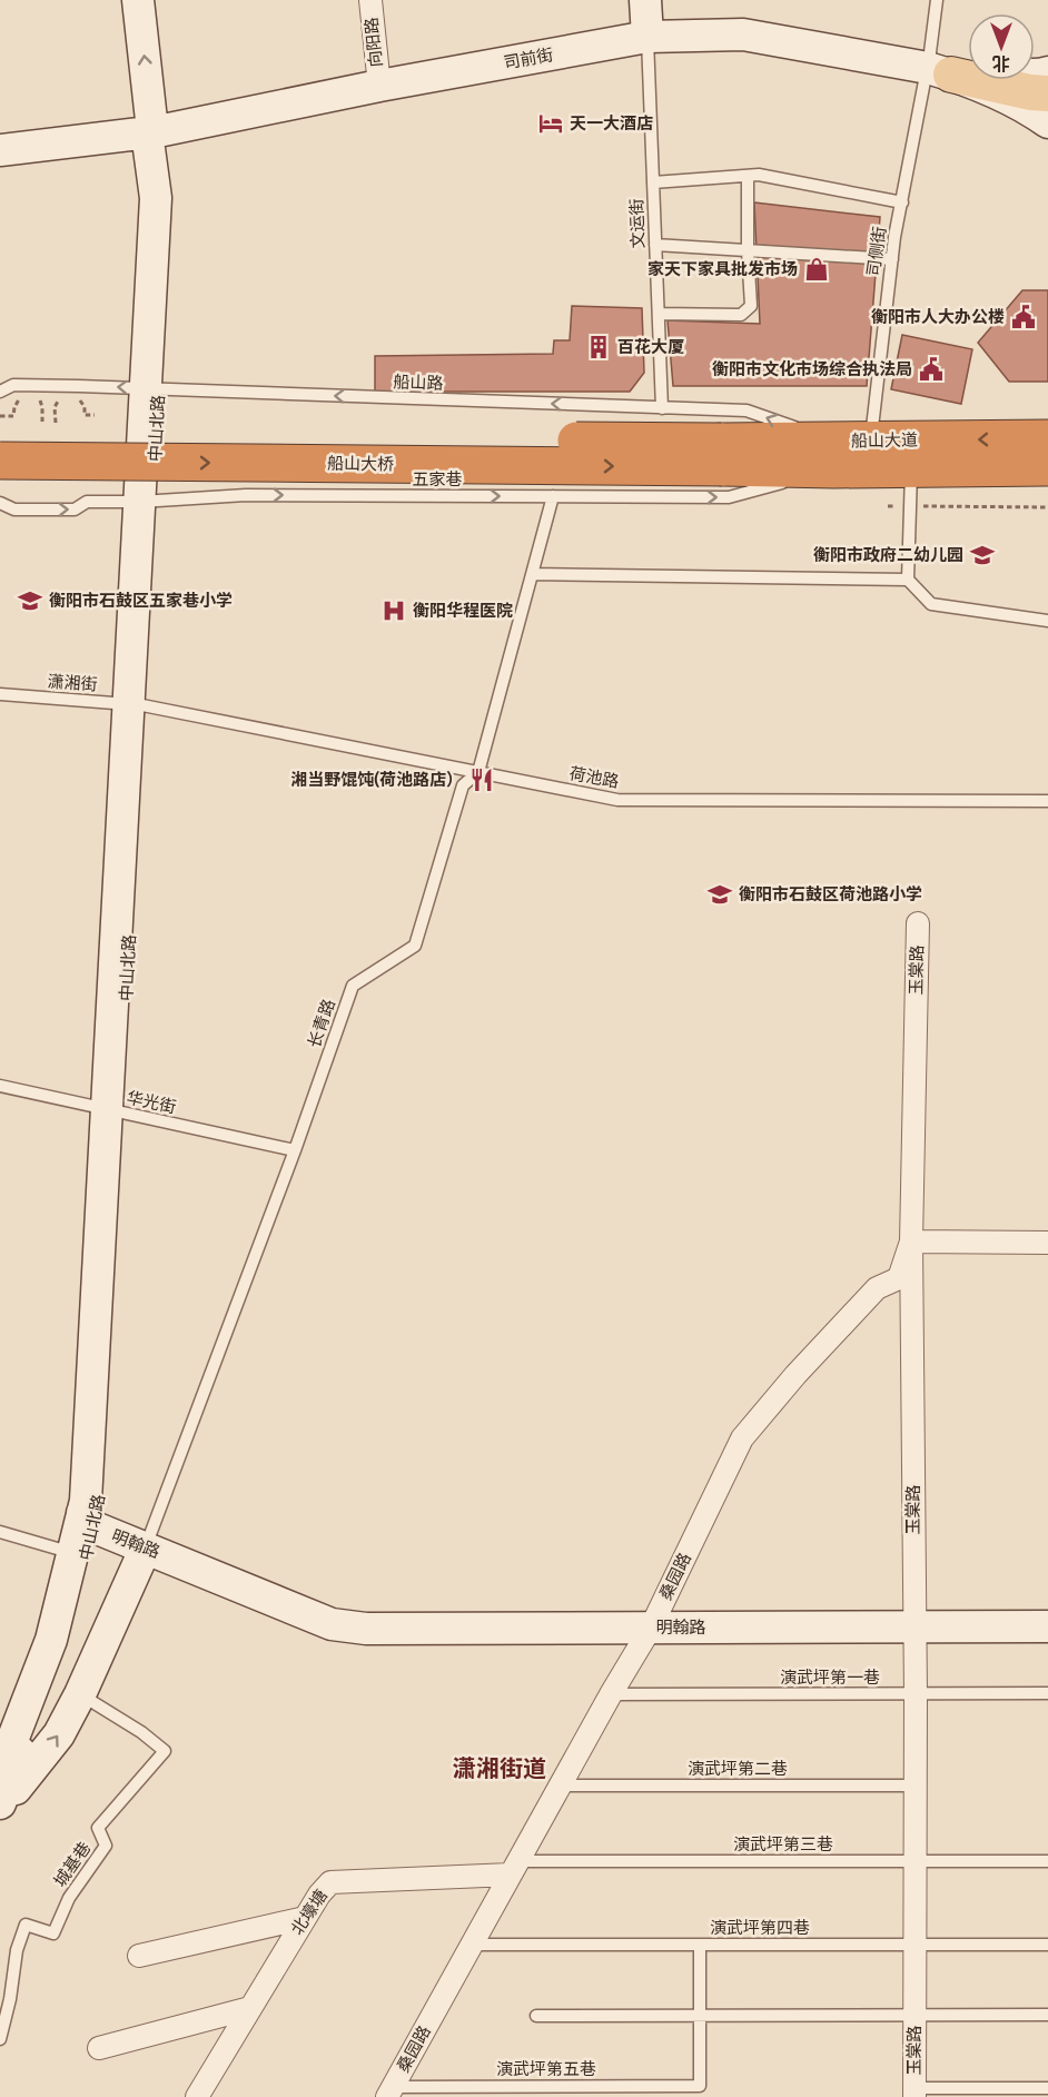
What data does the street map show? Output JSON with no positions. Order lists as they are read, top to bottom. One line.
{"streets":{"highway":["船山大道","船山大桥"],"main road":["司前街","中山北路","明翰路"],"street":["向阳路","玉棠路","桑园路","北壕塘"],"lane":["文运街","司侧街","船山路","五家巷","潇湘街","荷池路","长青路","华光街","演武坪第一巷","演武坪第二巷","演武坪第三巷","城基巷","演武坪第四巷","演武坪第五巷"]},"crossings":[["向阳路","司前街"],["司前街","文运街"],["司前街","司侧街"],["司前街","中山北路"],["文运街","船山路"],["司侧街","船山大道"],["船山路","中山北路"],["船山路","船山大道"],["船山路","五家巷"],["中山北路","五家巷"],["中山北路","潇湘街"],["中山北路","荷池路"],["中山北路","华光街"],["中山北路","明翰路"],["船山大道","船山大桥"],["船山大道","五家巷"],["五家巷","长青路"],["潇湘街","荷池路"],["荷池路","长青路"],["玉棠路","明翰路"],["玉棠路","桑园路"],["玉棠路","演武坪第一巷"],["玉棠路","演武坪第二巷"],["玉棠路","演武坪第三巷"],["玉棠路","演武坪第四巷"],["长青路","华光街"],["长青路","明翰路"],["明翰路","桑园路"],["桑园路","演武坪第一巷"],["桑园路","演武坪第二巷"],["桑园路","演武坪第三巷"],["桑园路","北壕塘"],["桑园路","演武坪第四巷"],["桑园路","演武坪第五巷"],["演武坪第三巷","北壕塘"]],"one_way":["船山路"],"districts":["潇湘街道"],"places":{"hotel":["天一大酒店"],"shop":["家天下家具批发市场"],"public building":["衡阳市人大办公楼","衡阳市文化市场综合执法局"],"building":["百花大厦"],"school or university":["衡阳市政府二幼儿园","衡阳市石鼓区五家巷小学","衡阳市石鼓区荷池路小学"],"hospital":["衡阳华程医院"],"restaurant":["湘当野馄饨(荷池路店）"]},"north":"bottom"}
